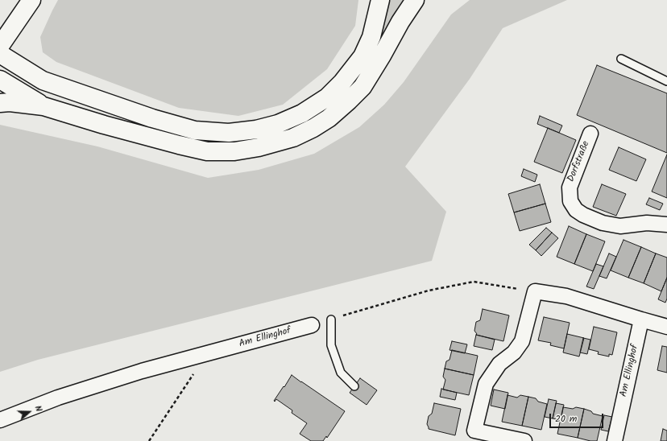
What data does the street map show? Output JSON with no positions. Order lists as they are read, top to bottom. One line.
{"streets":{"street":["Dorfstraße","Am Ellinghof"]},"scale_bar":"20 m","north":"right"}
